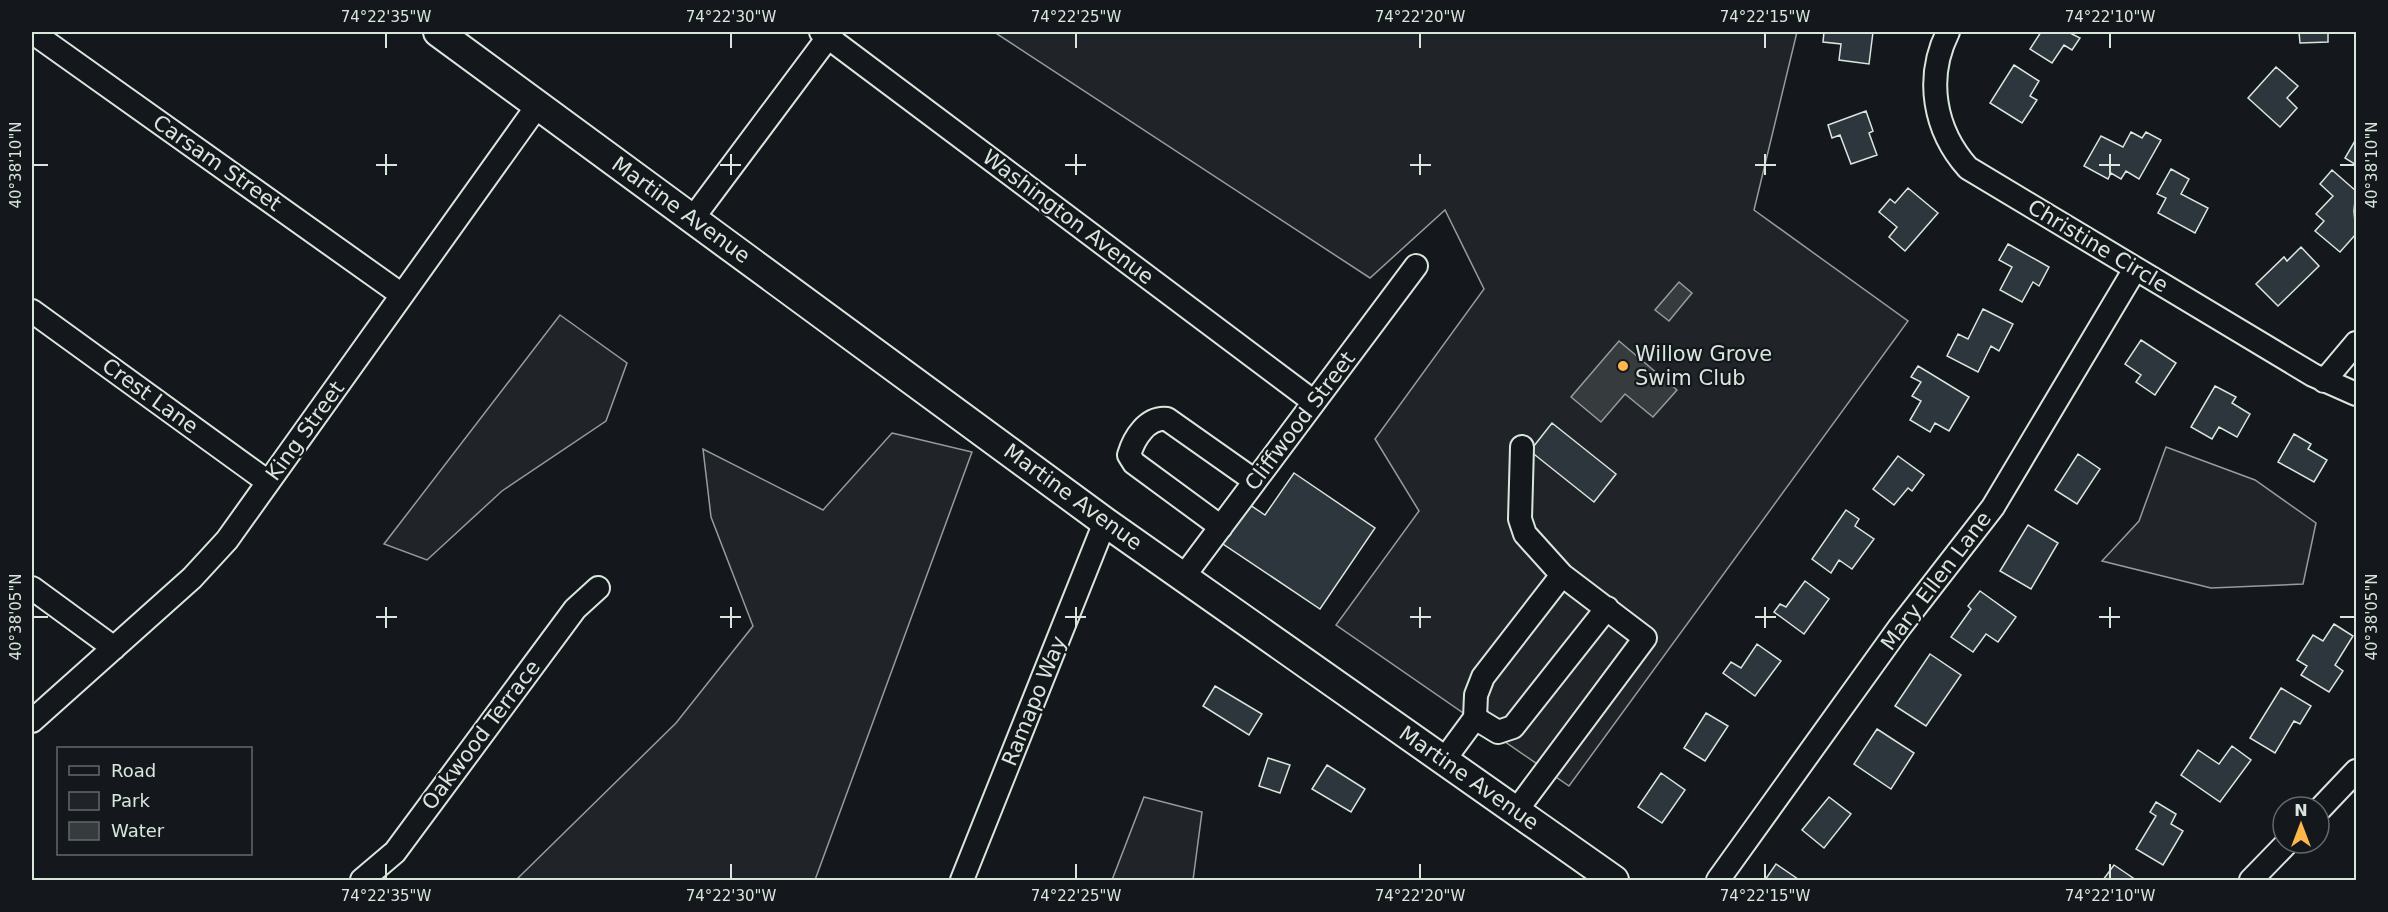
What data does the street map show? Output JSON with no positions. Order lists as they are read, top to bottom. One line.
{"streets":{"main road":["Martine Avenue"],"street":["Carsam Street","Washington Avenue","Christine Circle","Crest Lane","Cliffwood Street","King Street","Mary Ellen Lane","Ramapo Way","Oakwood Terrace"]},"crossings":[["Carsam Street","King Street"],["Martine Avenue","Cliffwood Street"],["Martine Avenue","King Street"],["Martine Avenue","Ramapo Way"],["Washington Avenue","Cliffwood Street"],["Christine Circle","Mary Ellen Lane"],["Crest Lane","King Street"]],"places":["Willow Grove Swim Club"],"legend":["Road","Park","Water"],"north":"top","coordinates":["74°22'35\"W","74°22'30\"W","74°22'25\"W","74°22'20\"W","74°22'15\"W","74°22'10\"W","40°38'10\"N","40°38'05\"N"]}
